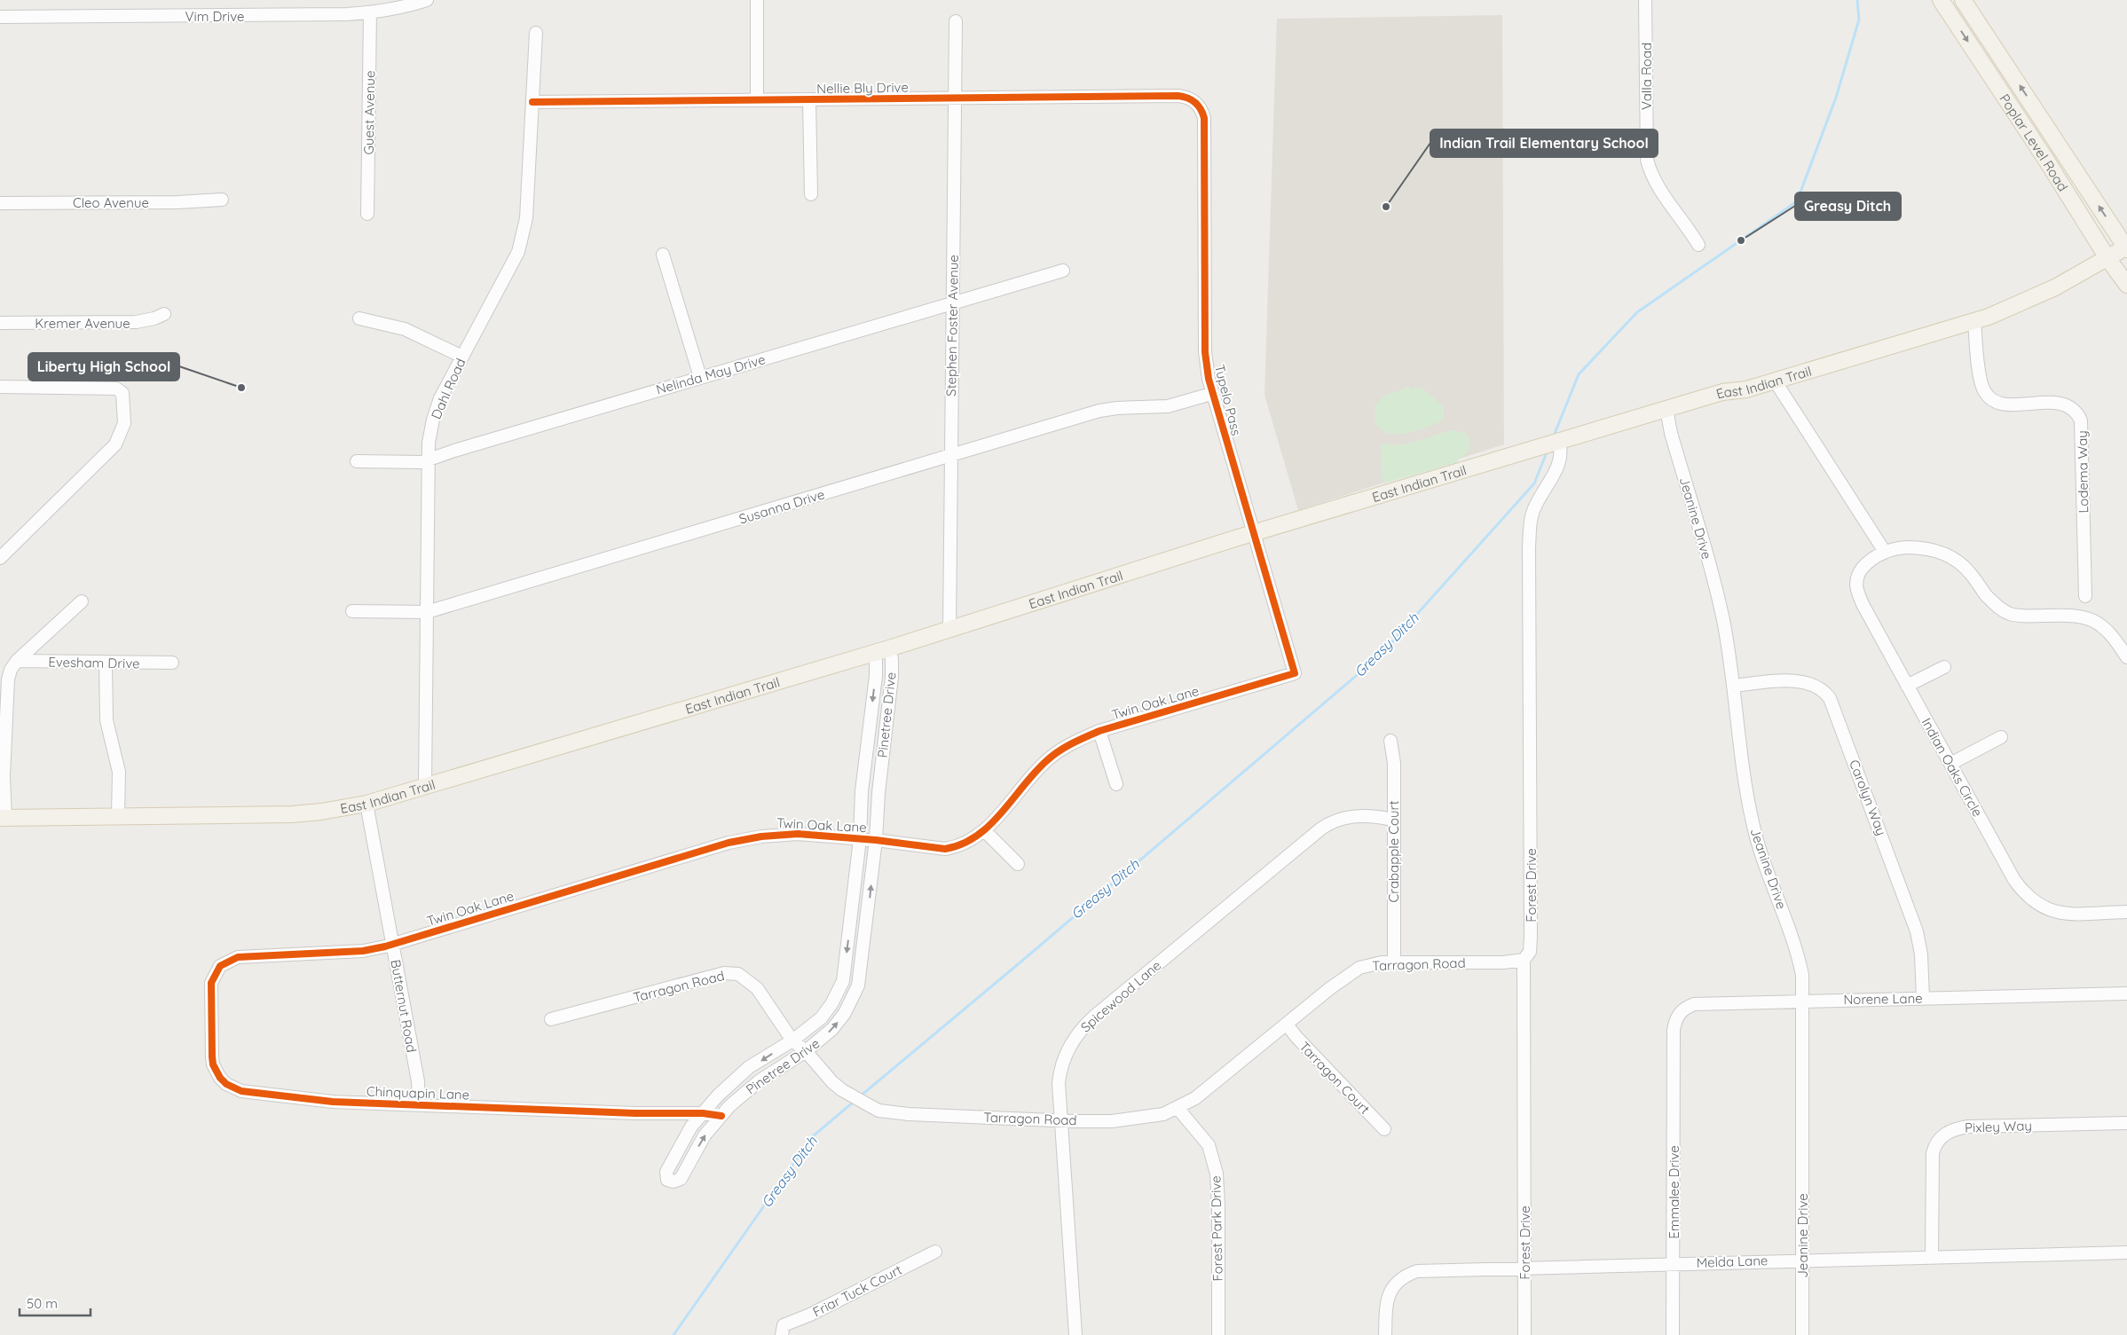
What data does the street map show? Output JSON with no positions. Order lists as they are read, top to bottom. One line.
{"streets":{"main road":["Poplar Level Road","East Indian Trail"],"street":["Vim Drive","Valla Road","Nellie Bly Drive","Guest Avenue","Cleo Avenue","Kremer Avenue","Stephen Foster Avenue","Nelinda May Drive","Dahl Road","Tupelo Pass","Lodema Way","Susanna Drive","Jeanine Drive","Evesham Drive","Twin Oak Lane","Pinetree Drive","Indian Oaks Circle","Carolyn Way","Crabapple Court","Forest Drive","Tarragon Road","Spicewood Lane","Norene Lane","Butternut Road","Tarragon Court","Chinquapin Lane","Pixley Way","Emmalee Drive","Forest Park Drive","Melda Lane","Friar Tuck Court"]},"crossings":[["Vim Drive","Guest Avenue"],["Nellie Bly Drive","Stephen Foster Avenue"],["Nellie Bly Drive","Dahl Road"],["Nellie Bly Drive","Tupelo Pass"],["Poplar Level Road","East Indian Trail"],["Stephen Foster Avenue","Nelinda May Drive"],["Stephen Foster Avenue","East Indian Trail"],["Stephen Foster Avenue","Susanna Drive"],["Nelinda May Drive","Dahl Road"],["East Indian Trail","Dahl Road"],["East Indian Trail","Tupelo Pass"],["East Indian Trail","Lodema Way"],["East Indian Trail","Jeanine Drive"],["East Indian Trail","Pinetree Drive"],["East Indian Trail","Forest Drive"],["East Indian Trail","Butternut Road"],["Dahl Road","Susanna Drive"],["Tupelo Pass","Susanna Drive"],["Tupelo Pass","Twin Oak Lane"],["Jeanine Drive","Carolyn Way"],["Jeanine Drive","Norene Lane"],["Jeanine Drive","Melda Lane"],["Twin Oak Lane","Pinetree Drive"],["Twin Oak Lane","Butternut Road"],["Twin Oak Lane","Chinquapin Lane"],["Pinetree Drive","Tarragon Road"],["Pinetree Drive","Chinquapin Lane"],["Carolyn Way","Norene Lane"],["Crabapple Court","Tarragon Road"],["Crabapple Court","Spicewood Lane"],["Forest Drive","Tarragon Road"],["Forest Drive","Melda Lane"],["Tarragon Road","Spicewood Lane"],["Tarragon Road","Tarragon Court"],["Tarragon Road","Forest Park Drive"],["Norene Lane","Emmalee Drive"],["Butternut Road","Chinquapin Lane"],["Pixley Way","Melda Lane"],["Emmalee Drive","Melda Lane"]],"water":["Greasy Ditch"],"places":["Indian Trail Elementary School","Greasy Ditch","Liberty High School"],"scale_bar":"50 m"}
